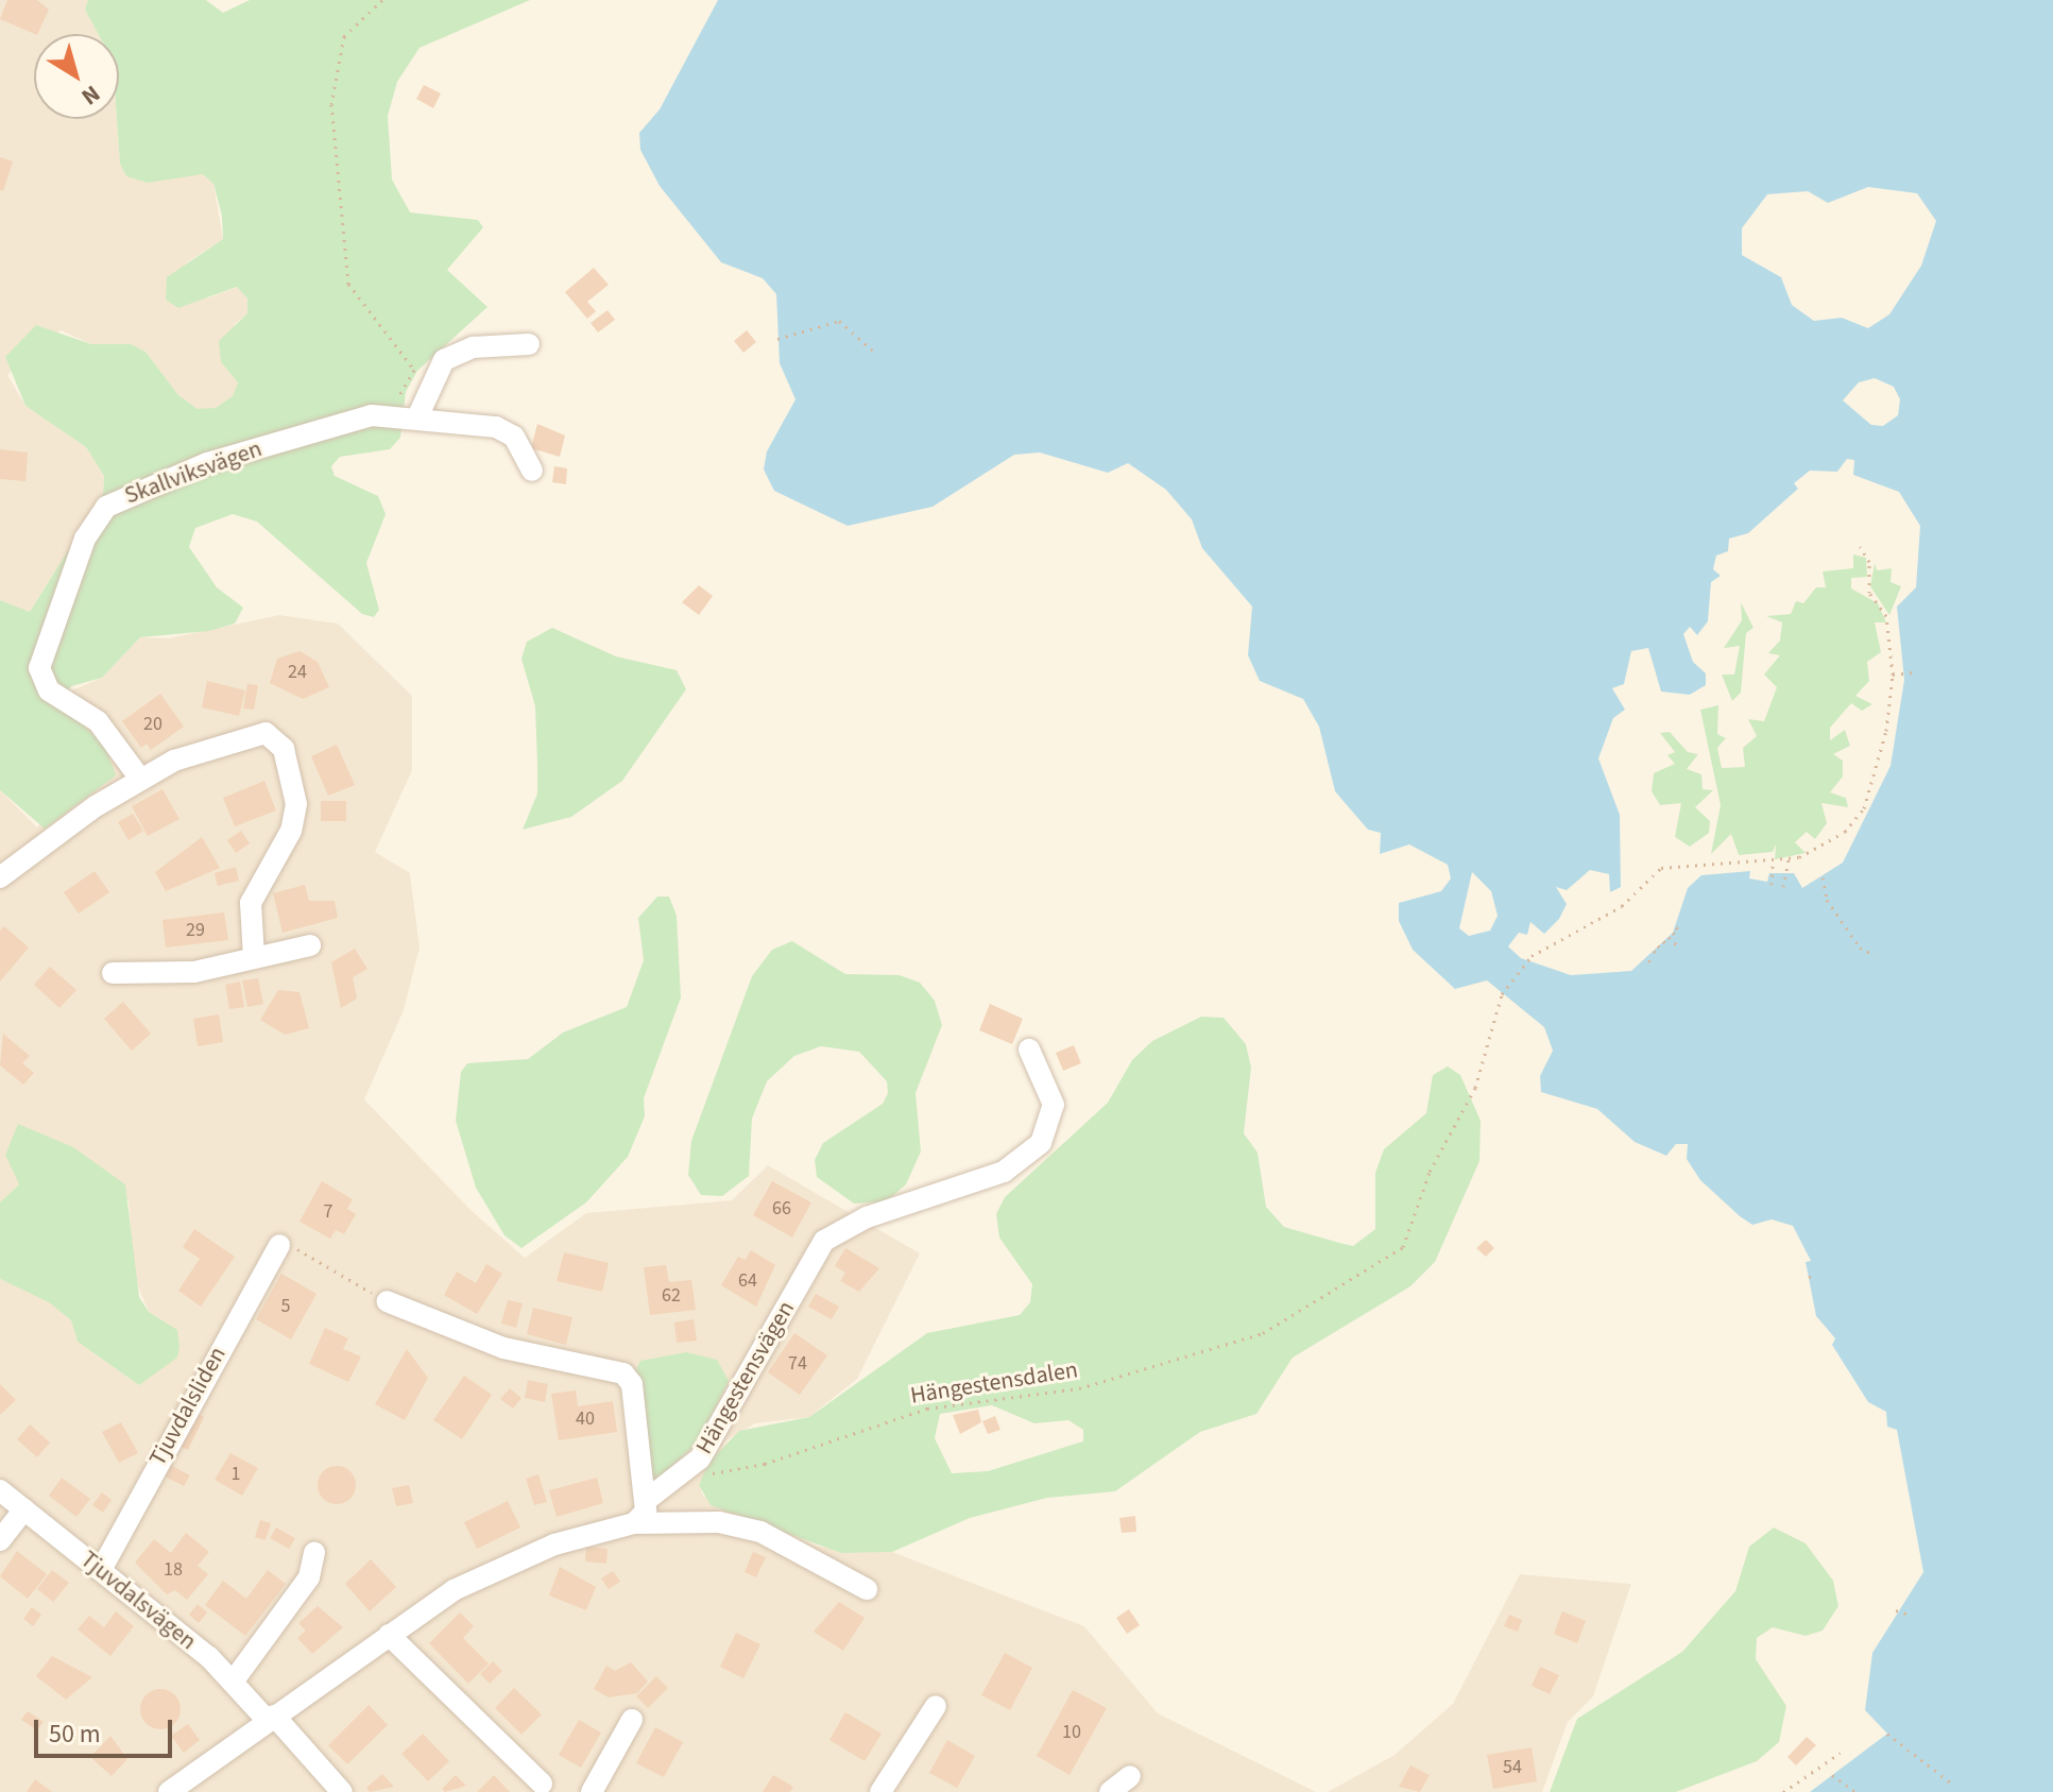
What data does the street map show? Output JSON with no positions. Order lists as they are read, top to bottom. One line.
{"streets":{"street":["Skallviksvägen","Hängestensvägen","Tjuvdalsliden","Tjuvdalsvägen"],"path":["Hängestensdalen"]},"crossings":[["Hängestensvägen","Hängestensdalen"],["Tjuvdalsliden","Tjuvdalsvägen"]],"house_numbers":["24","20","29","66","7","64","62","5","74","40","1","18","10","54"],"scale_bar":"50 m","north":"bottom right"}
